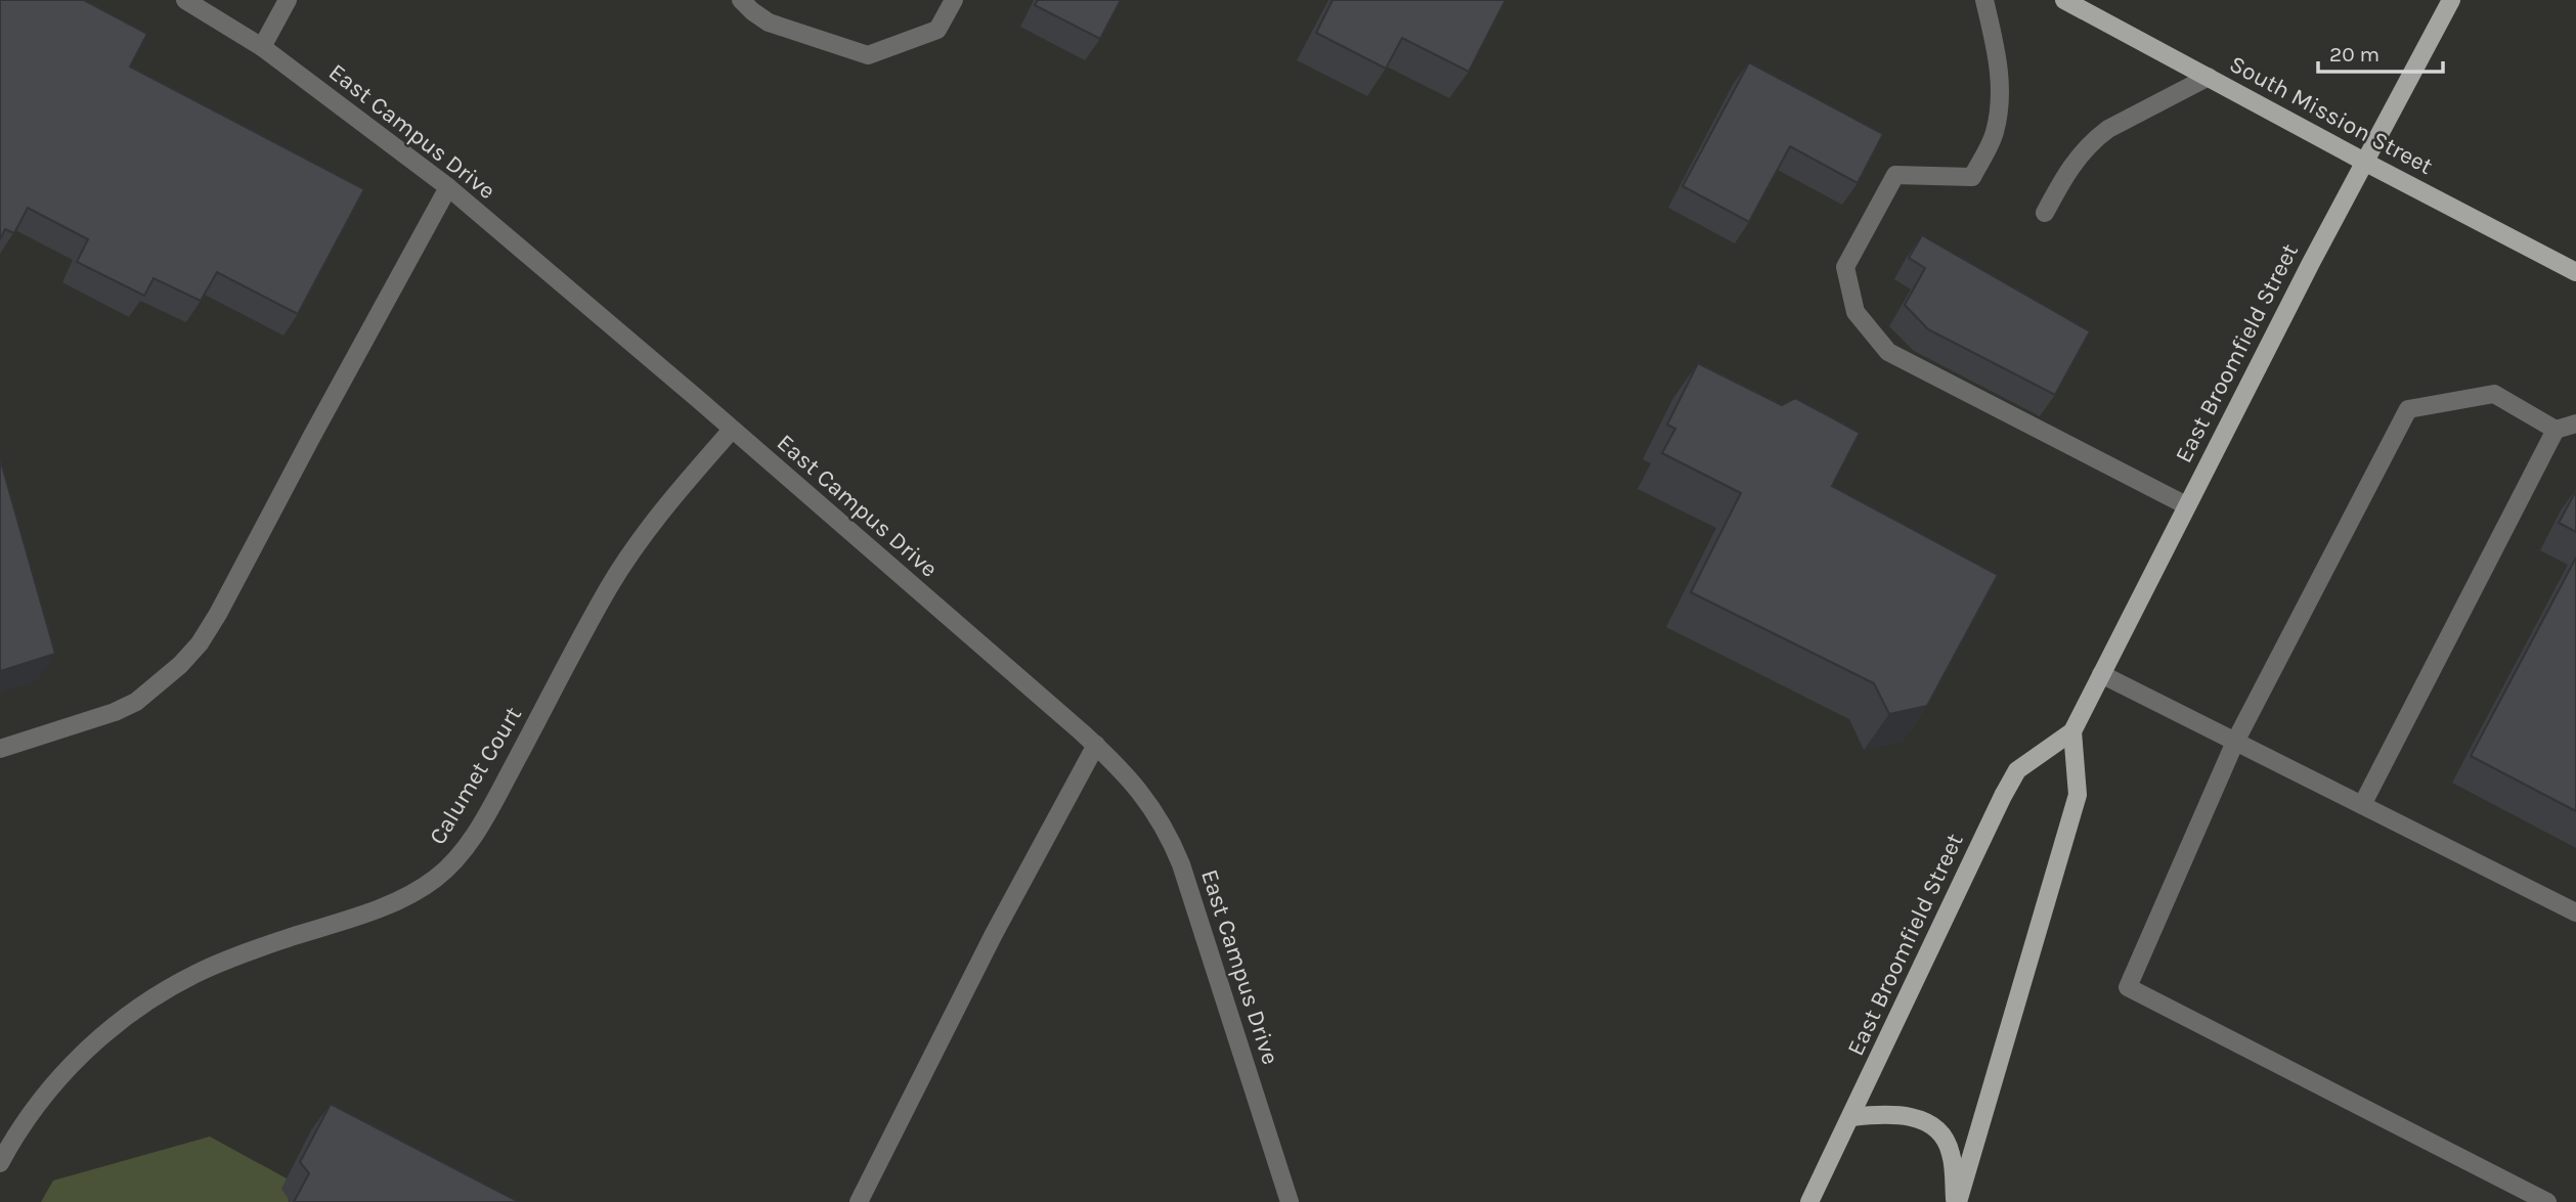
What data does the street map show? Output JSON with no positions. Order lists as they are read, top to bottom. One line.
{"streets":{"main road":["South Mission Street","East Broomfield Street"],"street":["East Campus Drive","Calumet Court"]},"crossings":[["South Mission Street","East Broomfield Street"],["East Campus Drive","Calumet Court"]],"scale_bar":"20 m"}
